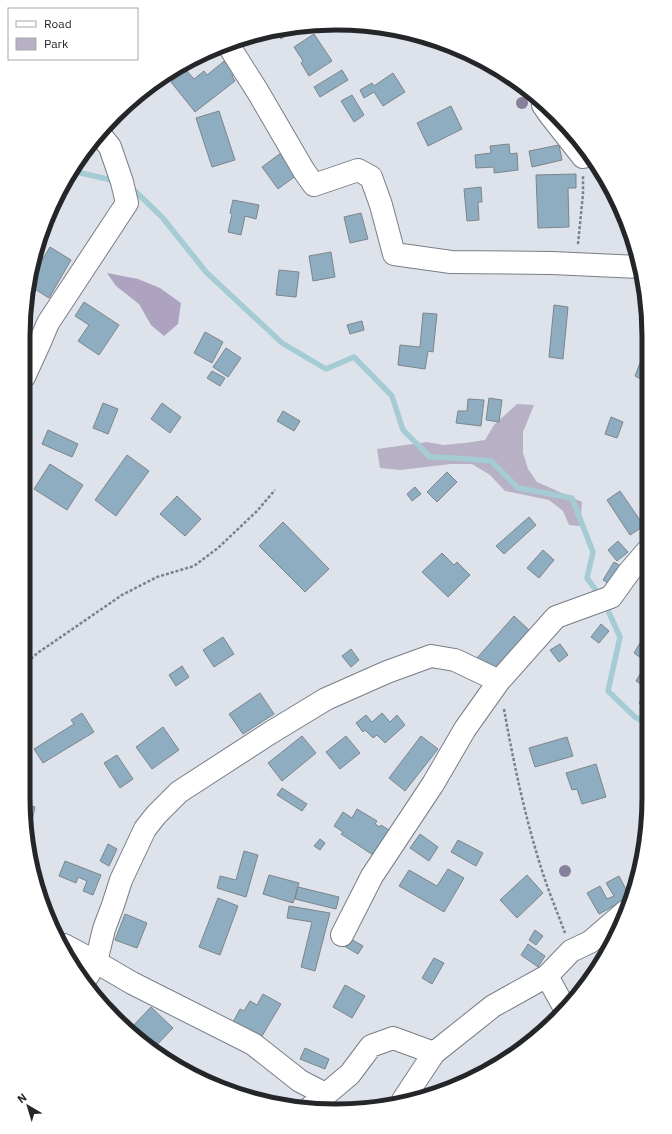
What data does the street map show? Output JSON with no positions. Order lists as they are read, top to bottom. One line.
{"legend":["Road","Park"],"north":"top left"}
